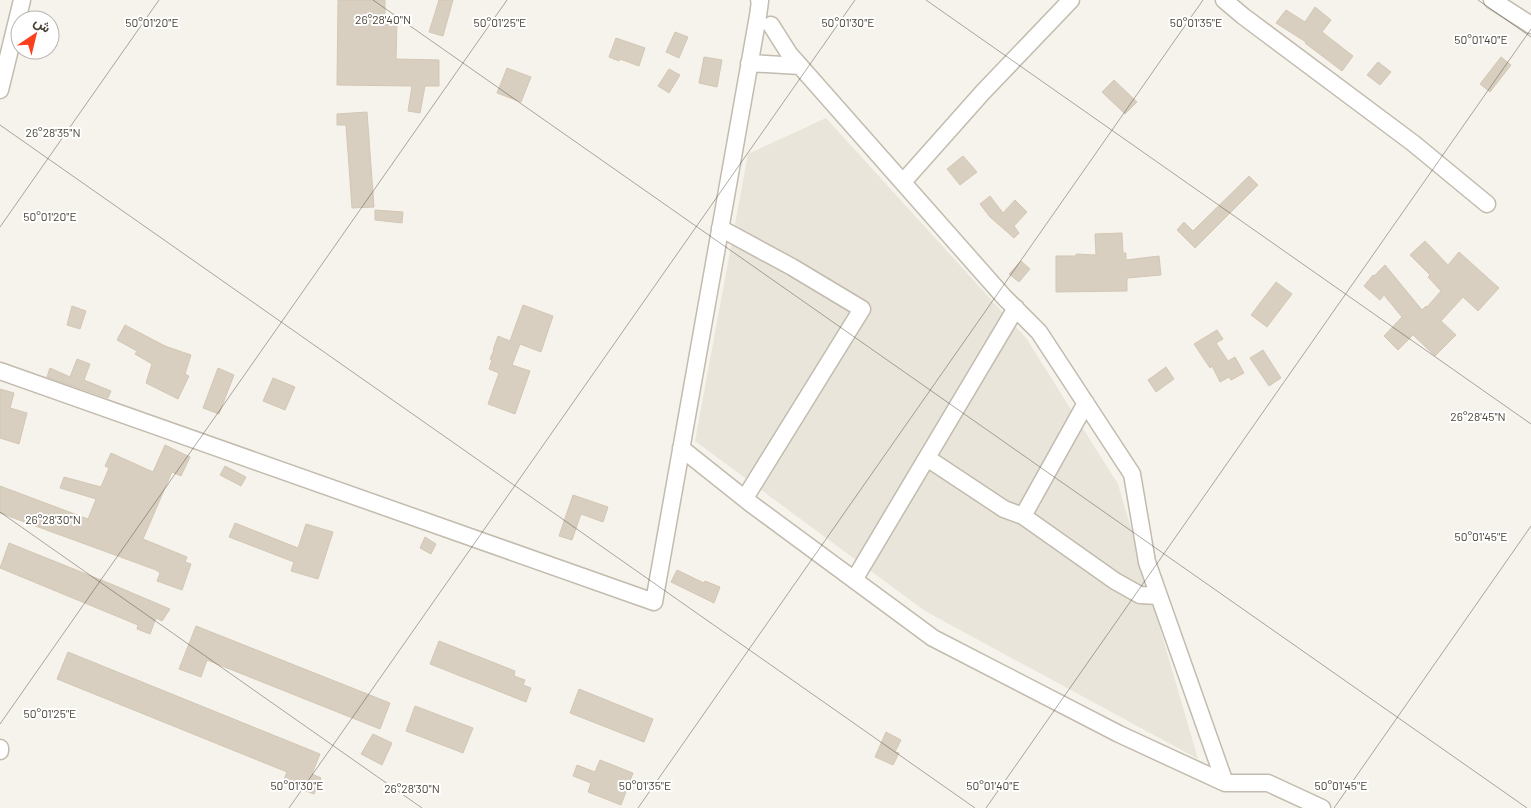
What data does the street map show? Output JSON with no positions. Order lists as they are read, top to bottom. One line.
{"north":"top right","coordinates":["26°28'40\"N","50°01'20\"E","50°01'25\"E","50°01'30\"E","50°01'35\"E","50°01'40\"E","26°28'35\"N","26°28'45\"N","26°28'30\"N","50°01'45\"E"]}
